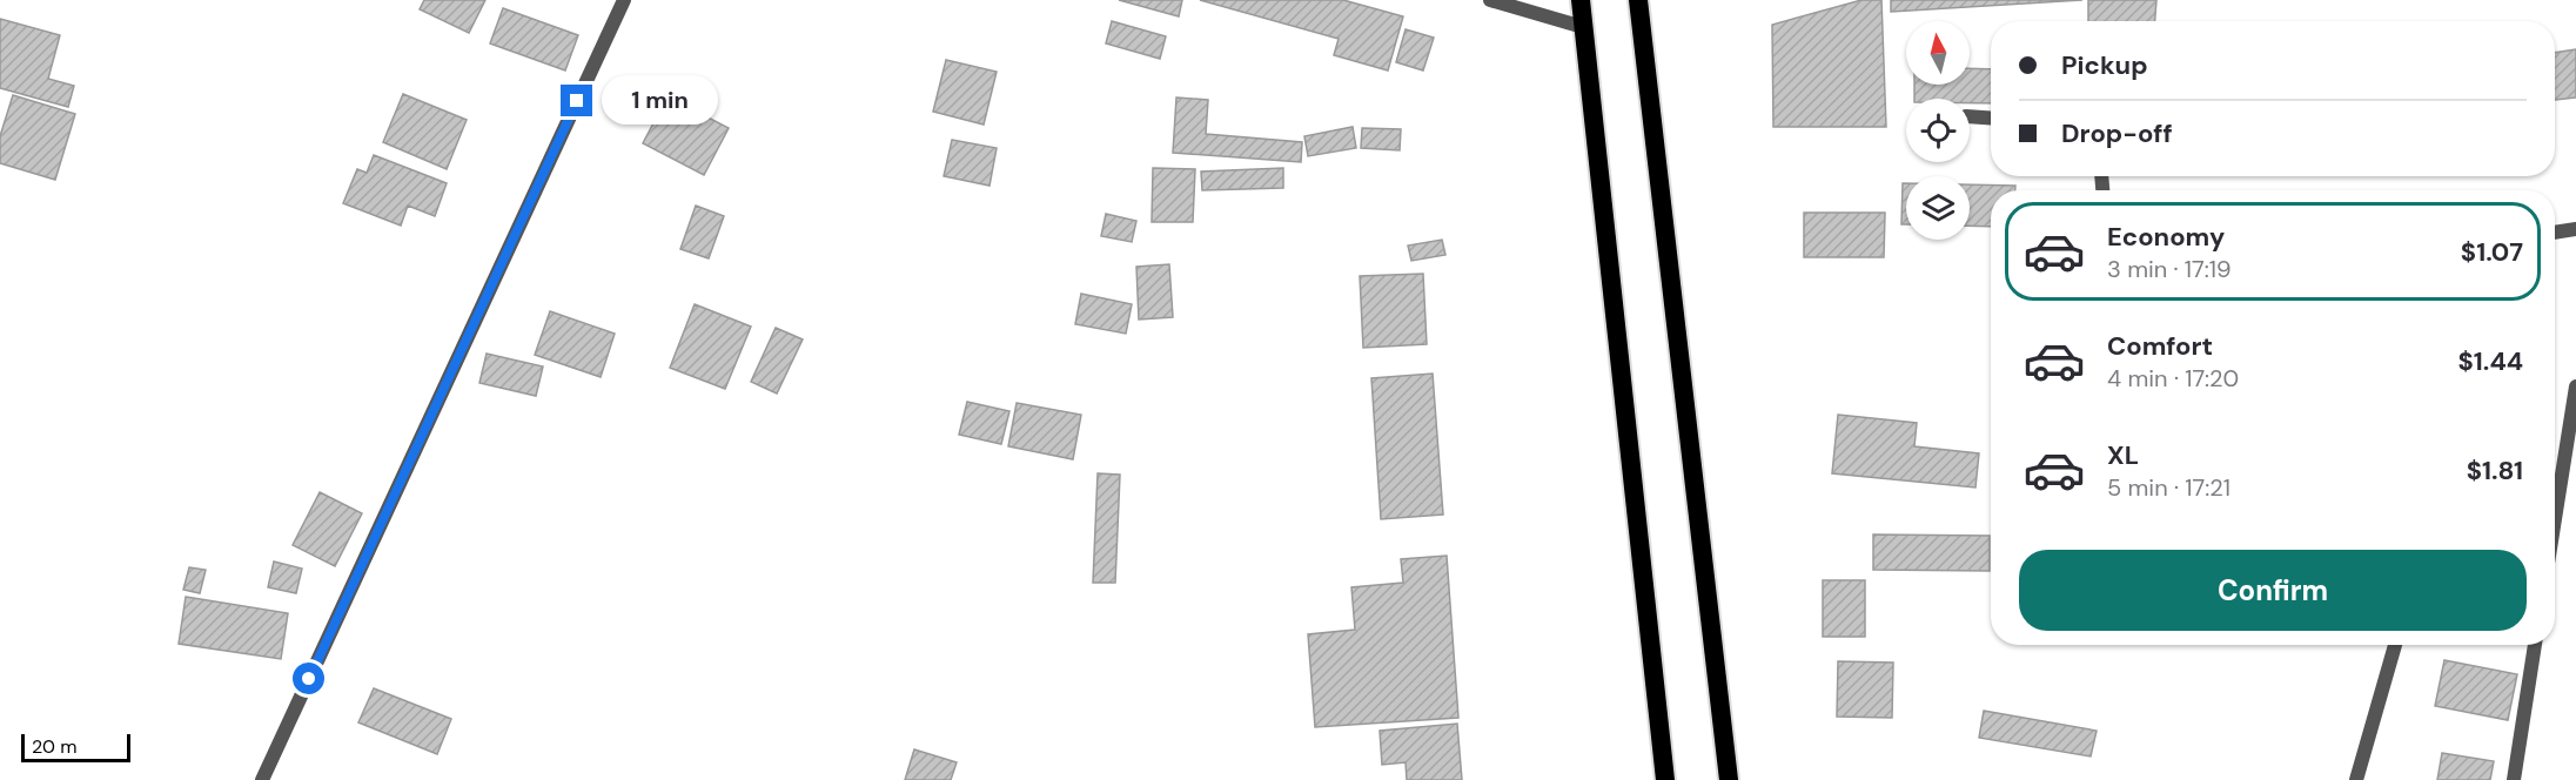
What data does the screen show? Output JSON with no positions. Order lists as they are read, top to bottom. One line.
{"scale_bar":"20 m","north":"top","page":{"banner":["Pickup","Drop-off"],"bubble":"1 min","list":[{"name":"Economy","note":"3 min · 17:19","value":"$1.07"},{"name":"Comfort","note":"4 min · 17:20","value":"$1.44"},{"name":"XL","note":"5 min · 17:21","value":"$1.81"}],"buttons":"Confirm","scale":"20 m"}}
